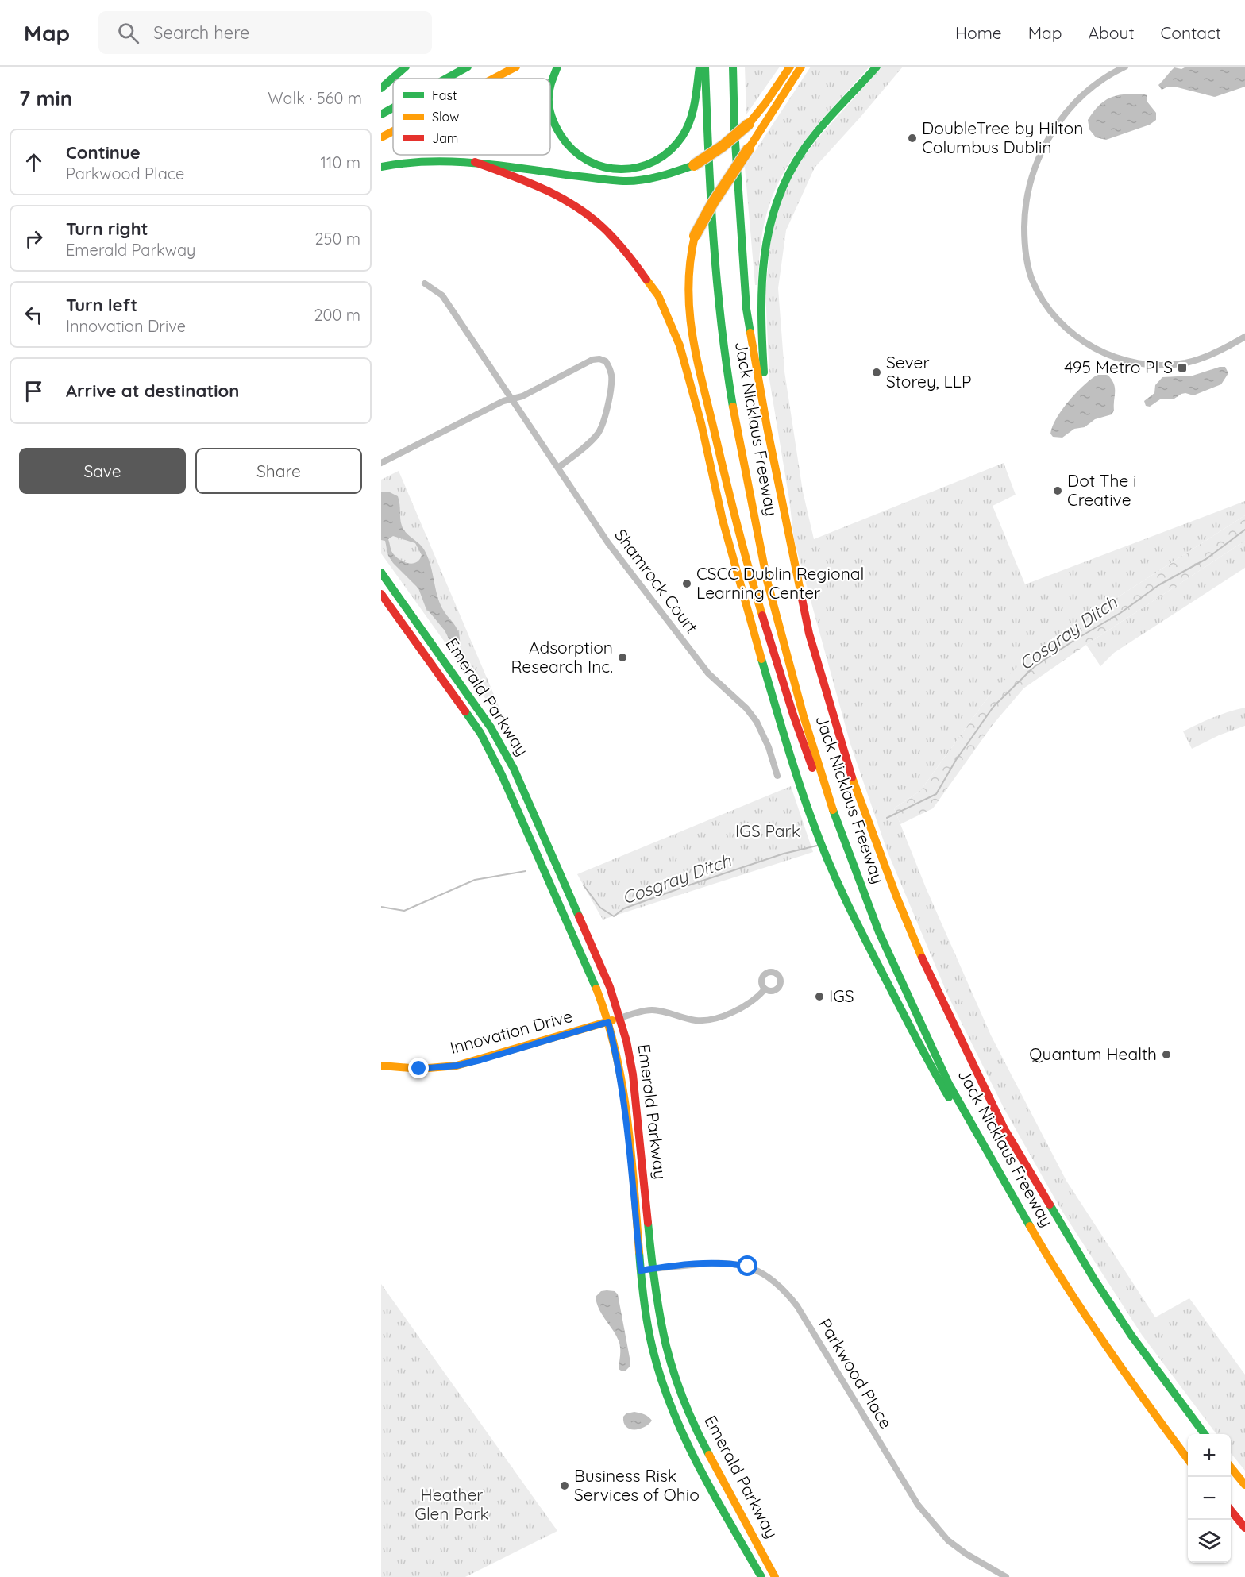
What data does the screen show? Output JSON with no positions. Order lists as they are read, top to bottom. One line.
{"streets":{"main road":["Jack Nicklaus Freeway","Emerald Parkway","Innovation Drive"],"street":["Shamrock Court","Parkwood Place"]},"crossings":[["Emerald Parkway","Innovation Drive"],["Emerald Parkway","Parkwood Place"]],"water":["Cosgray Ditch"],"parks":["IGS Park","Heather Glen Park"],"places":{"other":["DoubleTree by Hilton Columbus Dublin","Sever Storey, LLP","Dot The i Creative","CSCC Dublin Regional Learning Center","Adsorption Research Inc.","IGS","Quantum Health","Business Risk Services of Ohio"],"transit":["495 Metro Pl S"]},"legend":["Fast","Slow","Jam"],"page":{"header":"Map","search":"Search here","nav":["Home","Map","About","Contact"],"heading":["7 min","Walk · 560 m"],"list":[["Continue","Parkwood Place","110 m"],["Turn right","Emerald Parkway","250 m"],["Turn left","Innovation Drive","200 m"],"Arrive at destination"],"buttons":["Save","Share"],"map_buttons":["+","−"]}}
